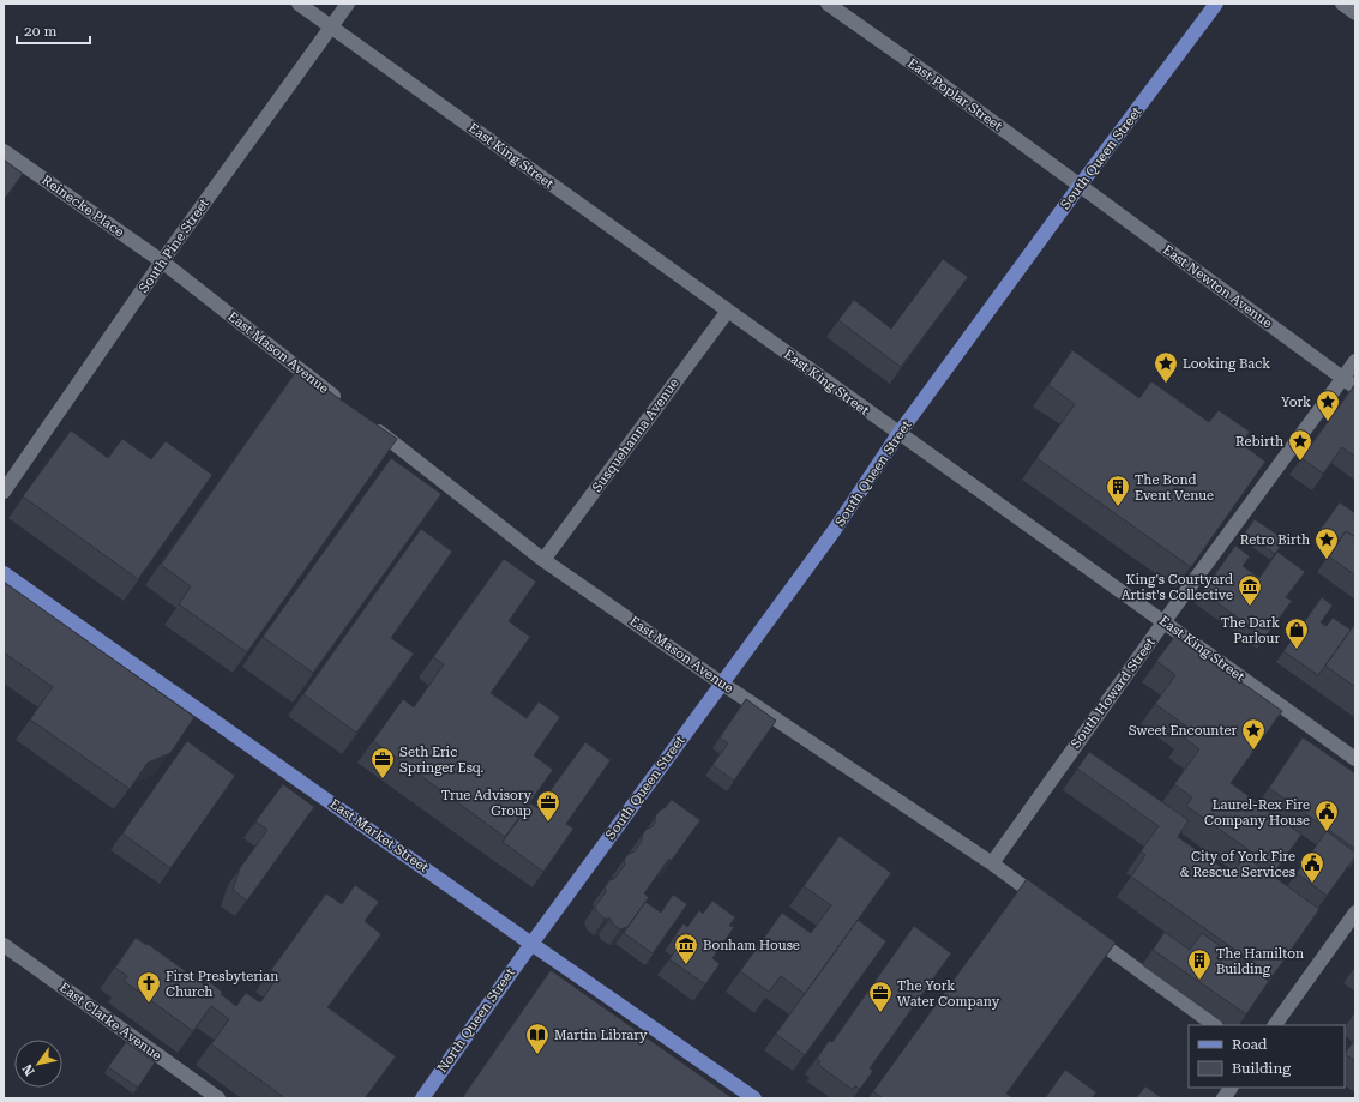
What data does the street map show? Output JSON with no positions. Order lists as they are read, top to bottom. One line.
{"streets":{"main road":["South Queen Street","East Market Street","North Queen Street"],"street":["East Poplar Street","East King Street","Reinecke Place","South Pine Street","East Newton Avenue","East Mason Avenue","Susquehanna Avenue","South Howard Street","East Clarke Avenue"]},"crossings":[["East Poplar Street","South Queen Street"],["East Poplar Street","East Newton Avenue"],["East King Street","South Queen Street"],["East King Street","South Pine Street"],["East King Street","Susquehanna Avenue"],["East King Street","South Howard Street"],["South Queen Street","East Newton Avenue"],["South Queen Street","East Mason Avenue"],["South Queen Street","East Market Street"],["South Queen Street","North Queen Street"],["Reinecke Place","South Pine Street"],["Reinecke Place","East Mason Avenue"],["South Pine Street","East Mason Avenue"],["East Newton Avenue","South Howard Street"],["East Mason Avenue","Susquehanna Avenue"],["East Mason Avenue","South Howard Street"],["East Market Street","North Queen Street"]],"places":{"place":["Looking Back","York","Rebirth","Retro Birth","Sweet Encounter"],"building":["The Bond Event Venue","The Hamilton Building"],"museum":["King's Courtyard Artist's Collective","Bonham House"],"shop":["The Dark Parlour"],"office":["Seth Eric Springer Esq.","True Advisory Group","The York Water Company"],"public building":["Laurel-Rex Fire Company House","City of York Fire & Rescue Services"],"church":["First Presbyterian Church"],"library":["Martin Library"]},"legend":["Road","Building"],"scale_bar":"20 m","north":"bottom left"}
